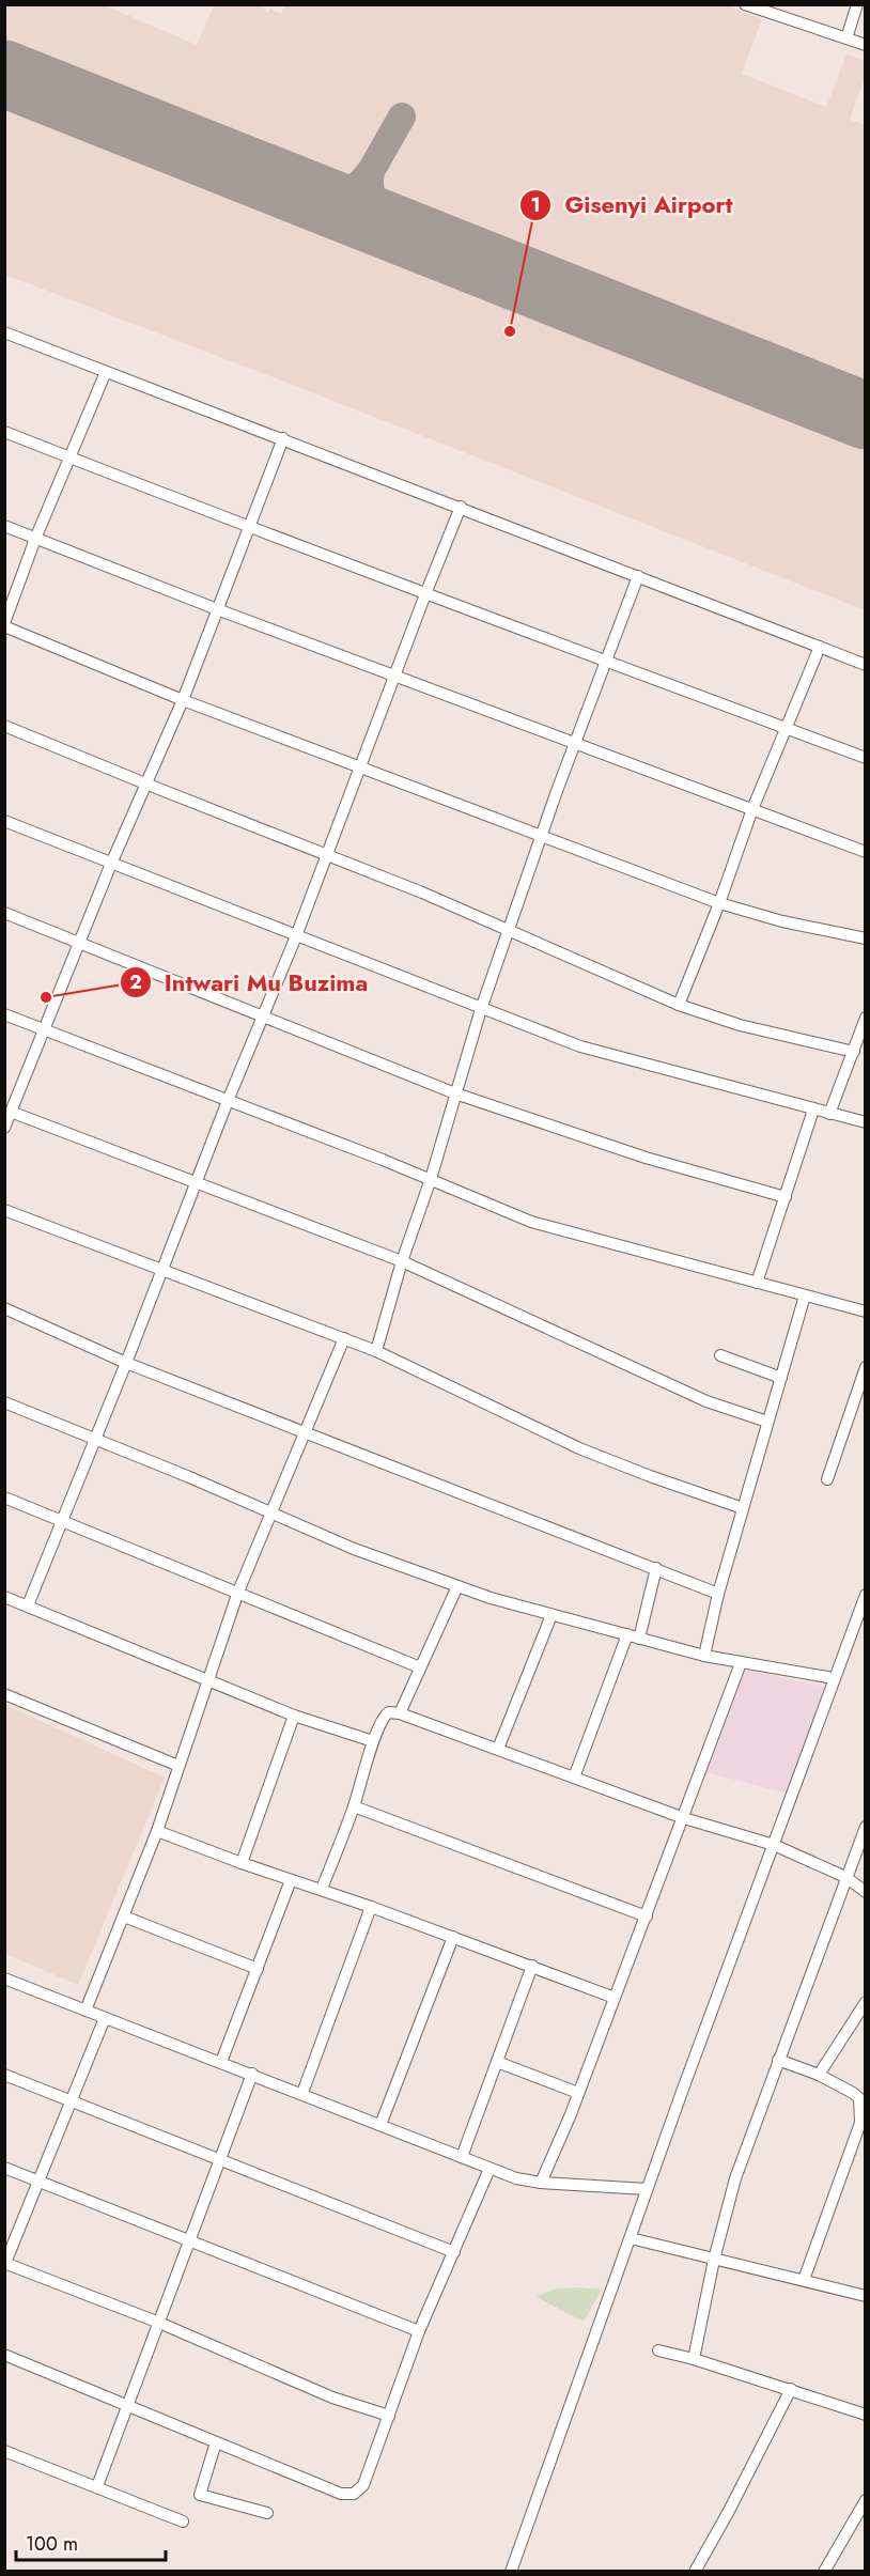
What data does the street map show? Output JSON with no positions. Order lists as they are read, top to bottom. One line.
{"places":["Gisenyi Airport","Intwari Mu Buzima"],"scale_bar":"100 m"}
